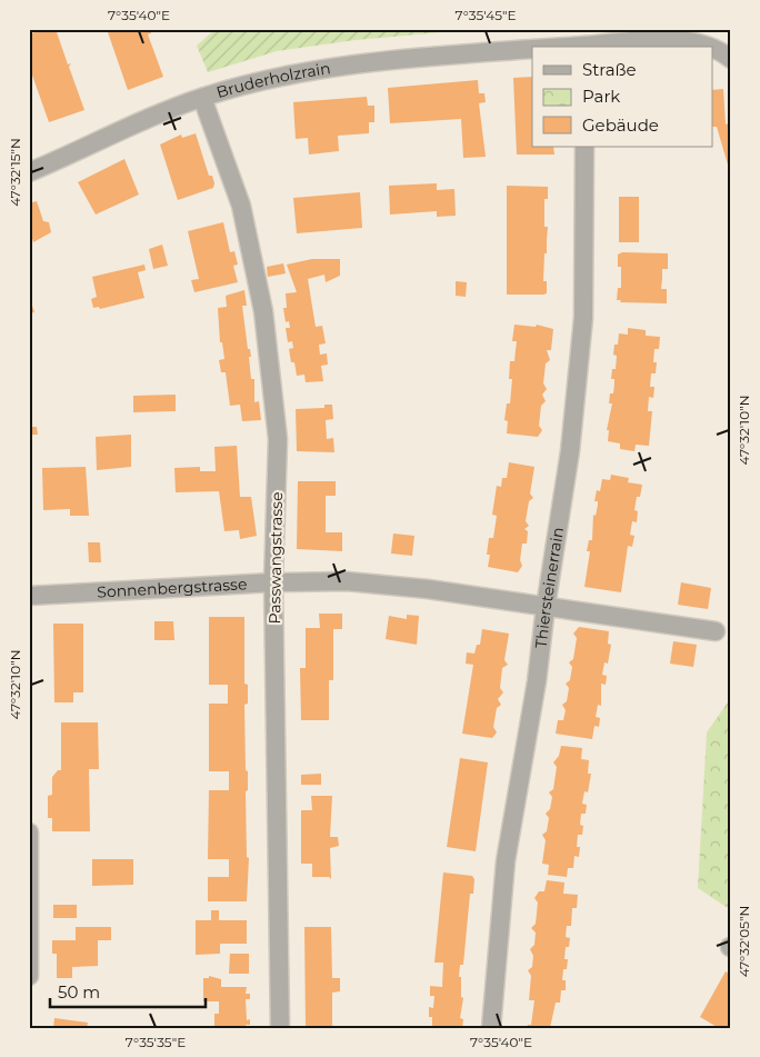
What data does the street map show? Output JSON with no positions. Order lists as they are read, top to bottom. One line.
{"streets":{"street":["Bruderholzrain","Passwangstrasse","Sonnenbergstrasse","Thiersteinerrain"]},"crossings":[["Bruderholzrain","Passwangstrasse"],["Passwangstrasse","Sonnenbergstrasse"],["Sonnenbergstrasse","Thiersteinerrain"]],"legend":["Straße","Park","Gebäude"],"scale_bar":"50 m","coordinates":["7°35'40\"E","7°35'45\"E","47°32'15\"N","47°32'10\"N","47°32'05\"N","7°35'35\"E"]}
